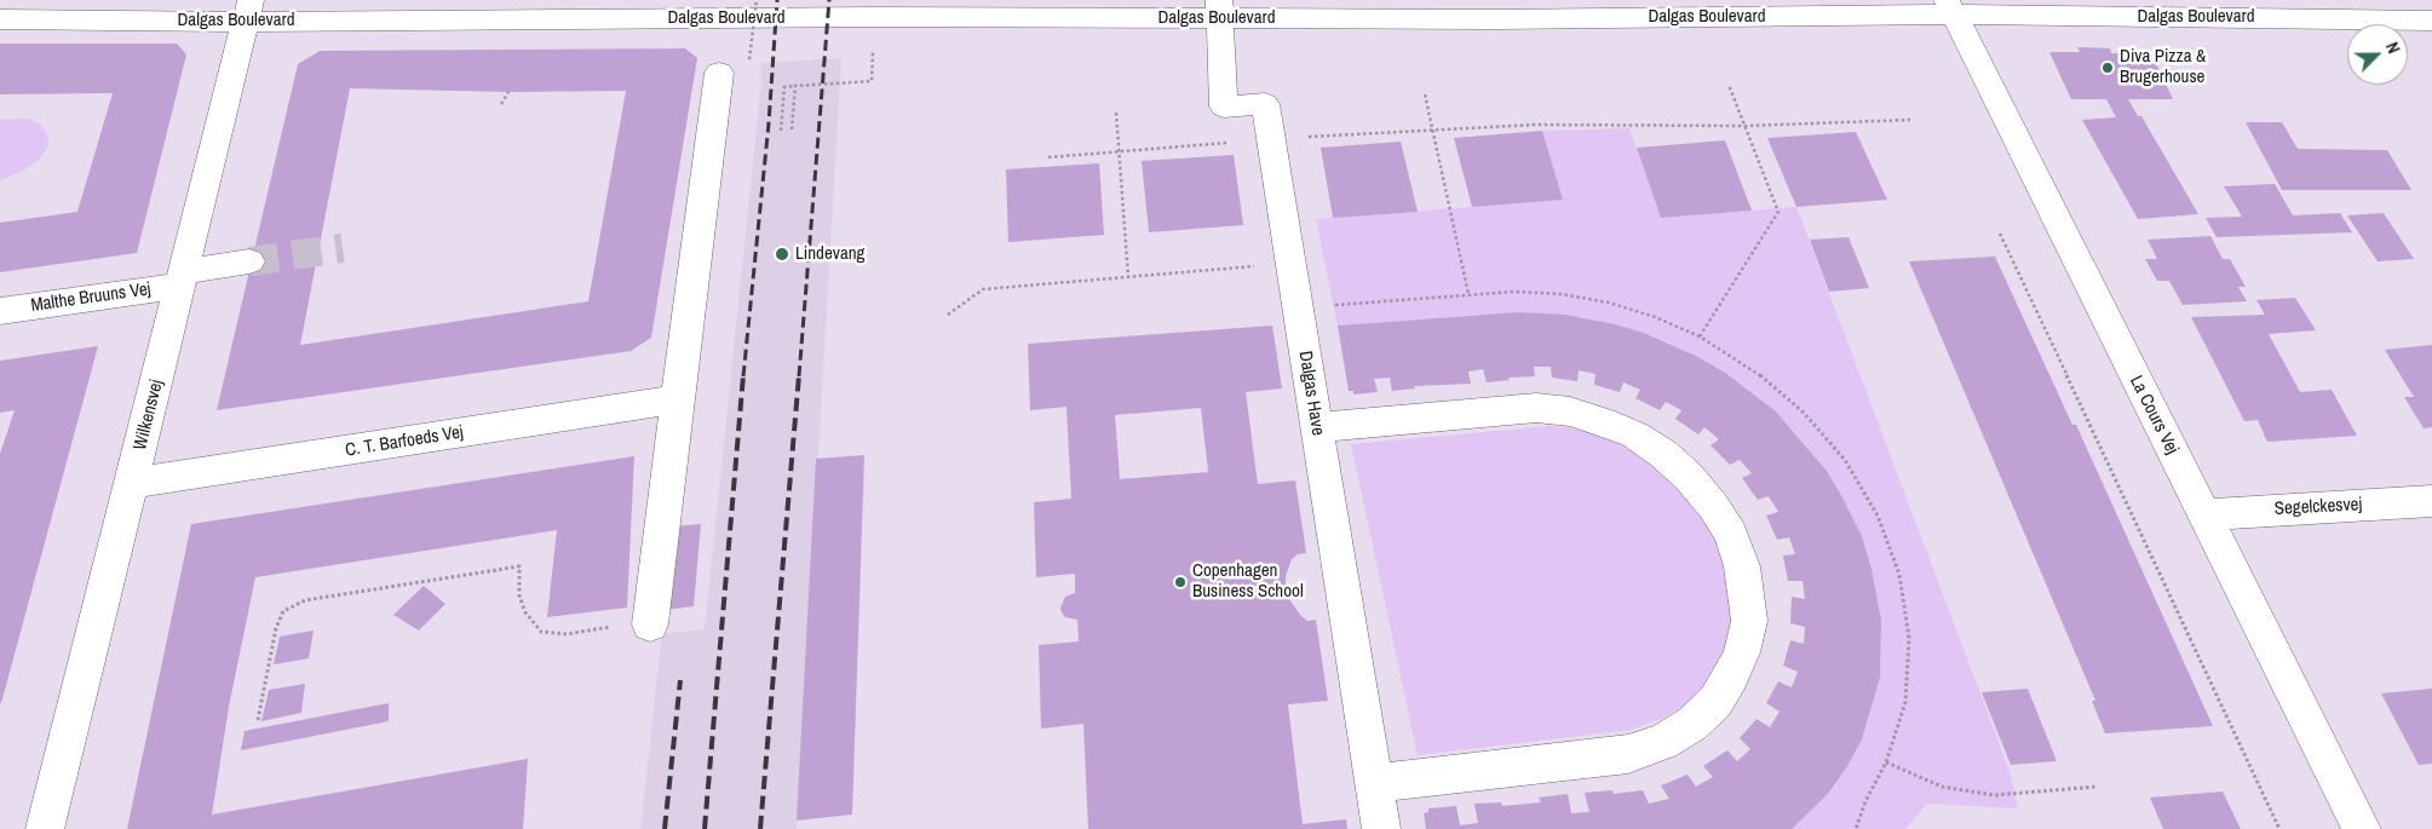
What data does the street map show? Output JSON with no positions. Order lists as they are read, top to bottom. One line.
{"streets":{"street":["Dalgas Boulevard","Malthe Bruuns Vej","Dalgas Have","Wilkensvej","La Cours Vej","C. T. Barfoeds Vej","Segelckesvej"]},"crossings":[["Dalgas Boulevard","Dalgas Have"],["Dalgas Boulevard","Wilkensvej"],["Dalgas Boulevard","La Cours Vej"],["Malthe Bruuns Vej","Wilkensvej"],["Wilkensvej","C. T. Barfoeds Vej"],["La Cours Vej","Segelckesvej"]],"places":["Diva Pizza & Brugerhouse","Lindevang","Copenhagen Business School"],"north":"top right"}
